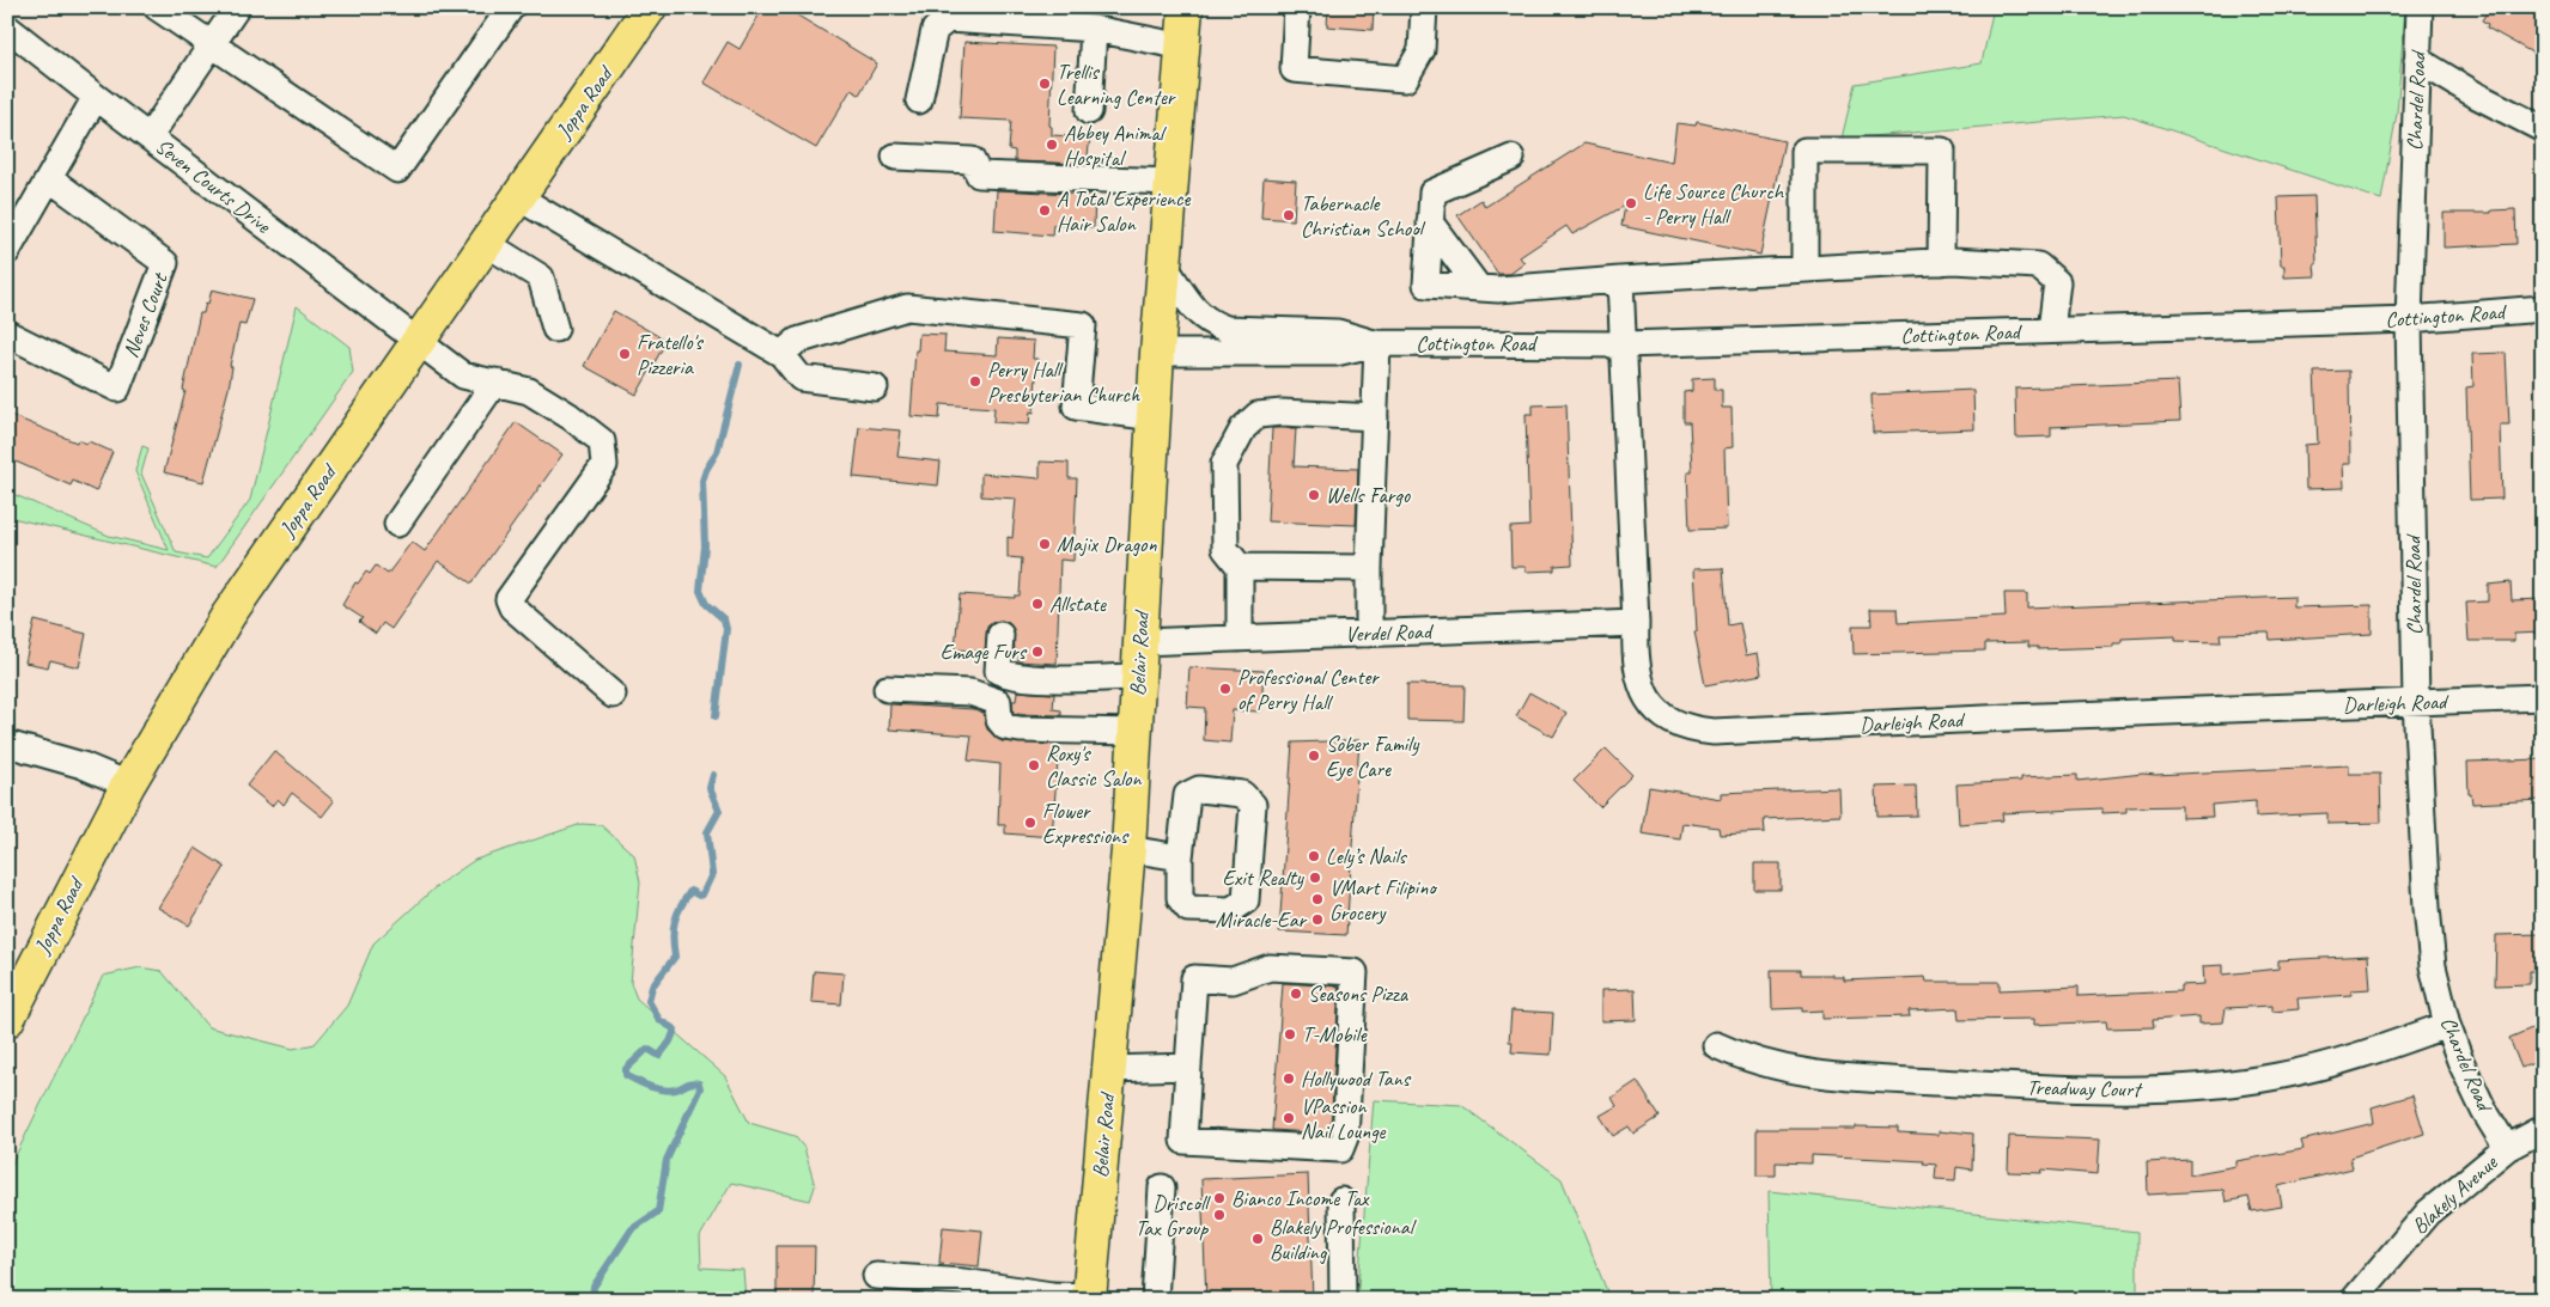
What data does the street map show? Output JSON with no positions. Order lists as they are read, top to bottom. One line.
{"streets":{"main road":["Joppa Road","Belair Road"],"street":["Chardel Road","Seven Courts Drive","Neves Court","Cottington Road","Verdel Road","Darleigh Road","Treadway Court","Blakely Avenue"]},"crossings":[["Chardel Road","Cottington Road"],["Chardel Road","Darleigh Road"],["Chardel Road","Treadway Court"],["Chardel Road","Blakely Avenue"],["Joppa Road","Seven Courts Drive"],["Cottington Road","Belair Road"],["Cottington Road","Darleigh Road"],["Verdel Road","Belair Road"],["Verdel Road","Darleigh Road"]],"places":["Trellis Learning Center","Abbey Animal Hospital","Life Source Church - Perry Hall","A Total Experience Hair Salon","Tabernacle Christian School","Fratello's Pizzeria","Perry Hall Presbyterian Church","Wells Fargo","Majix Dragon","Allstate","Emage Furs","Professional Center of Perry Hall","Sober Family Eye Care","Roxy's Classic Salon","Flower Expressions","Lely’s Nails","Exit Realty","VMart Filipino Grocery","Miracle-Ear","Seasons Pizza","T-Mobile","Hollywood Tans","VPassion Nail Lounge","Bianco Income Tax","Driscoll Tax Group","Blakely Professional Building"]}
